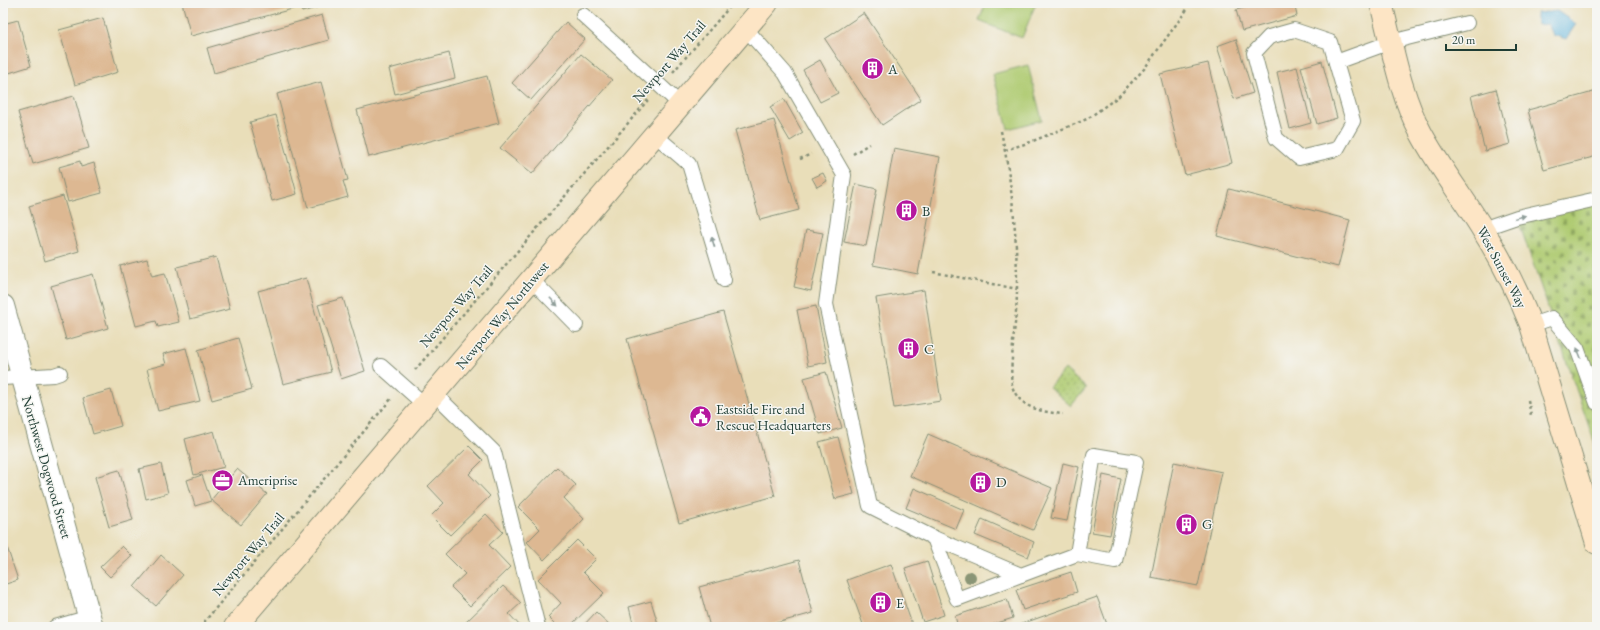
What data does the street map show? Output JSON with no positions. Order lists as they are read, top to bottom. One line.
{"streets":{"street":["West Sunset Way","Newport Way Northwest","Northwest Dogwood Street"],"path":["Newport Way Trail"]},"places":{"building":["A","B","C","D","G","E"],"public building":["Eastside Fire and Rescue Headquarters"],"office":["Ameriprise"]},"scale_bar":"20 m"}
